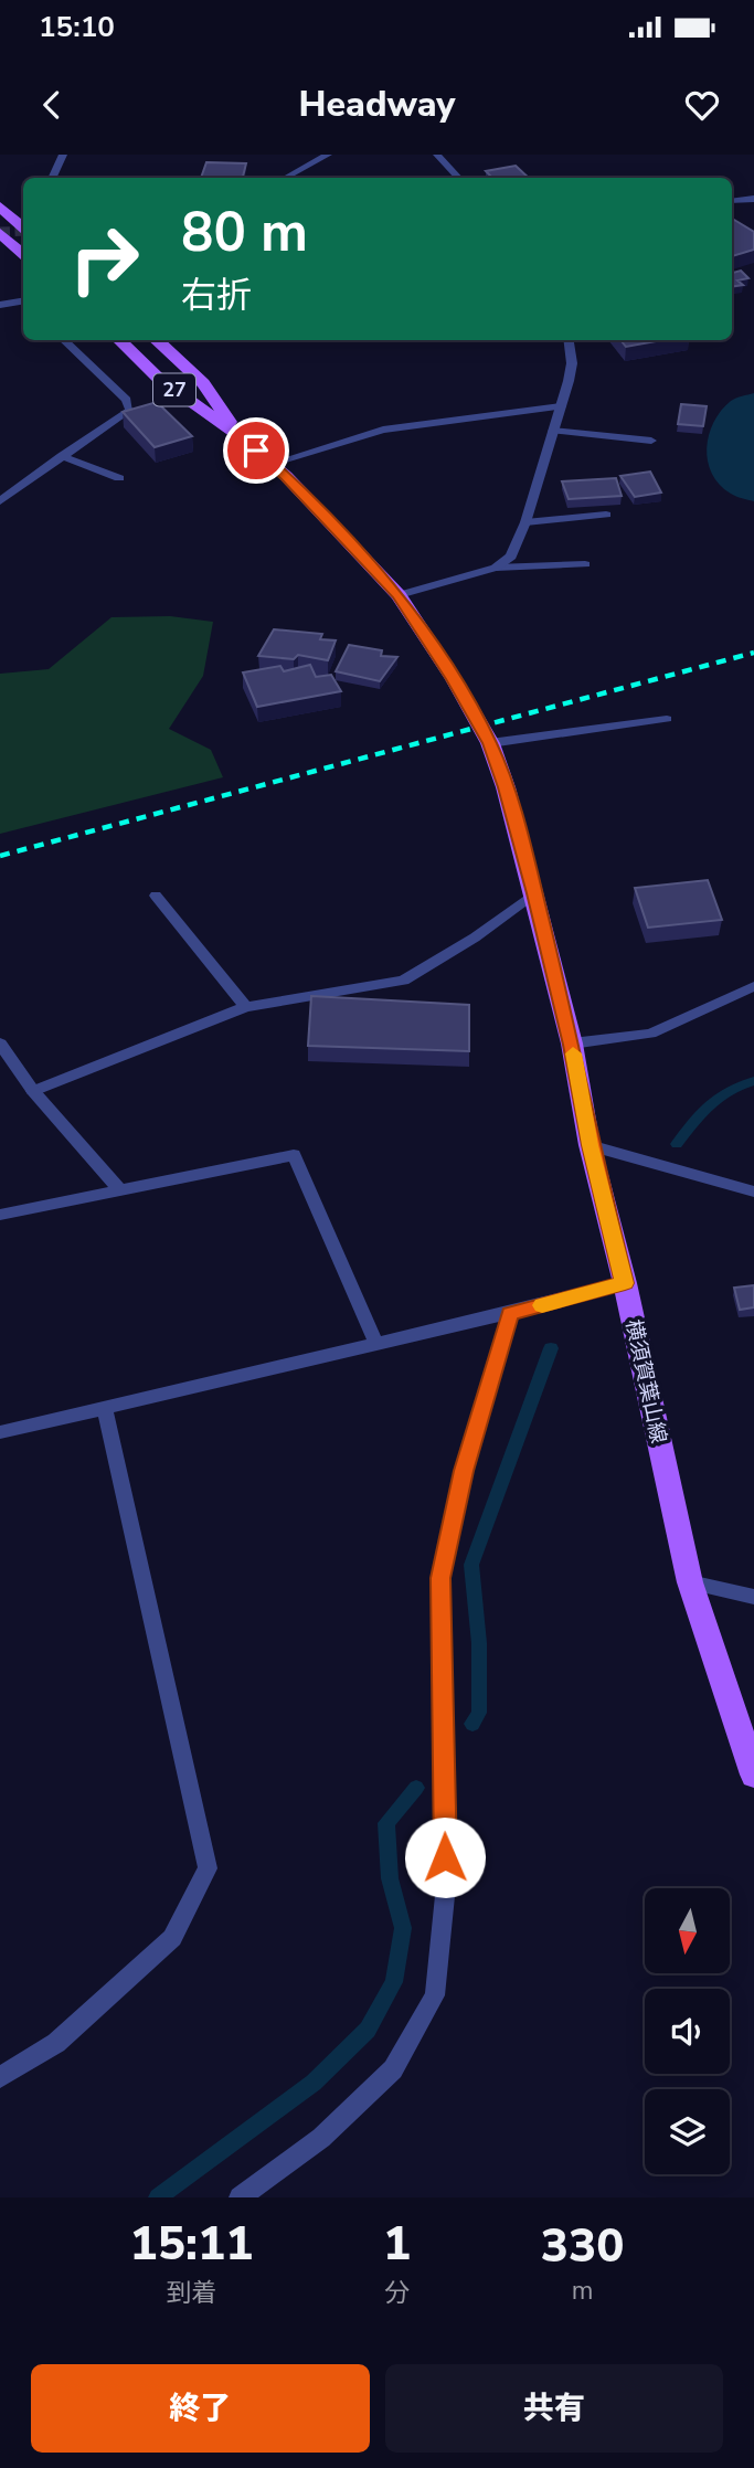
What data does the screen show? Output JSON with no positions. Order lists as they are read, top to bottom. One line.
{"streets":{"main road":["27","横須賀葉山線"]},"north":"bottom","page":{"status":"15:10","header":"Headway","turn":["80 m","右折"],"eta":["15:11","到着","1","分","330","m"],"buttons":["終了","共有"]}}
